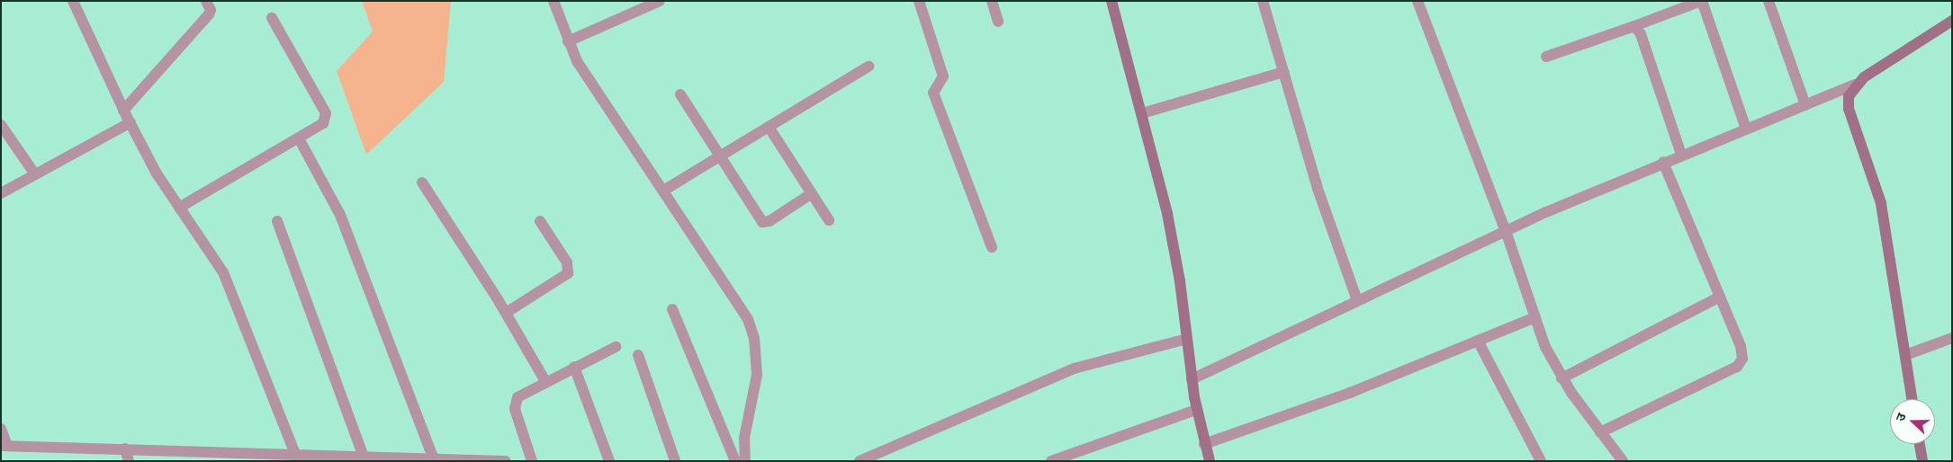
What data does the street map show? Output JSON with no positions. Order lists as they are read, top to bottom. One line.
{"north":"left"}
